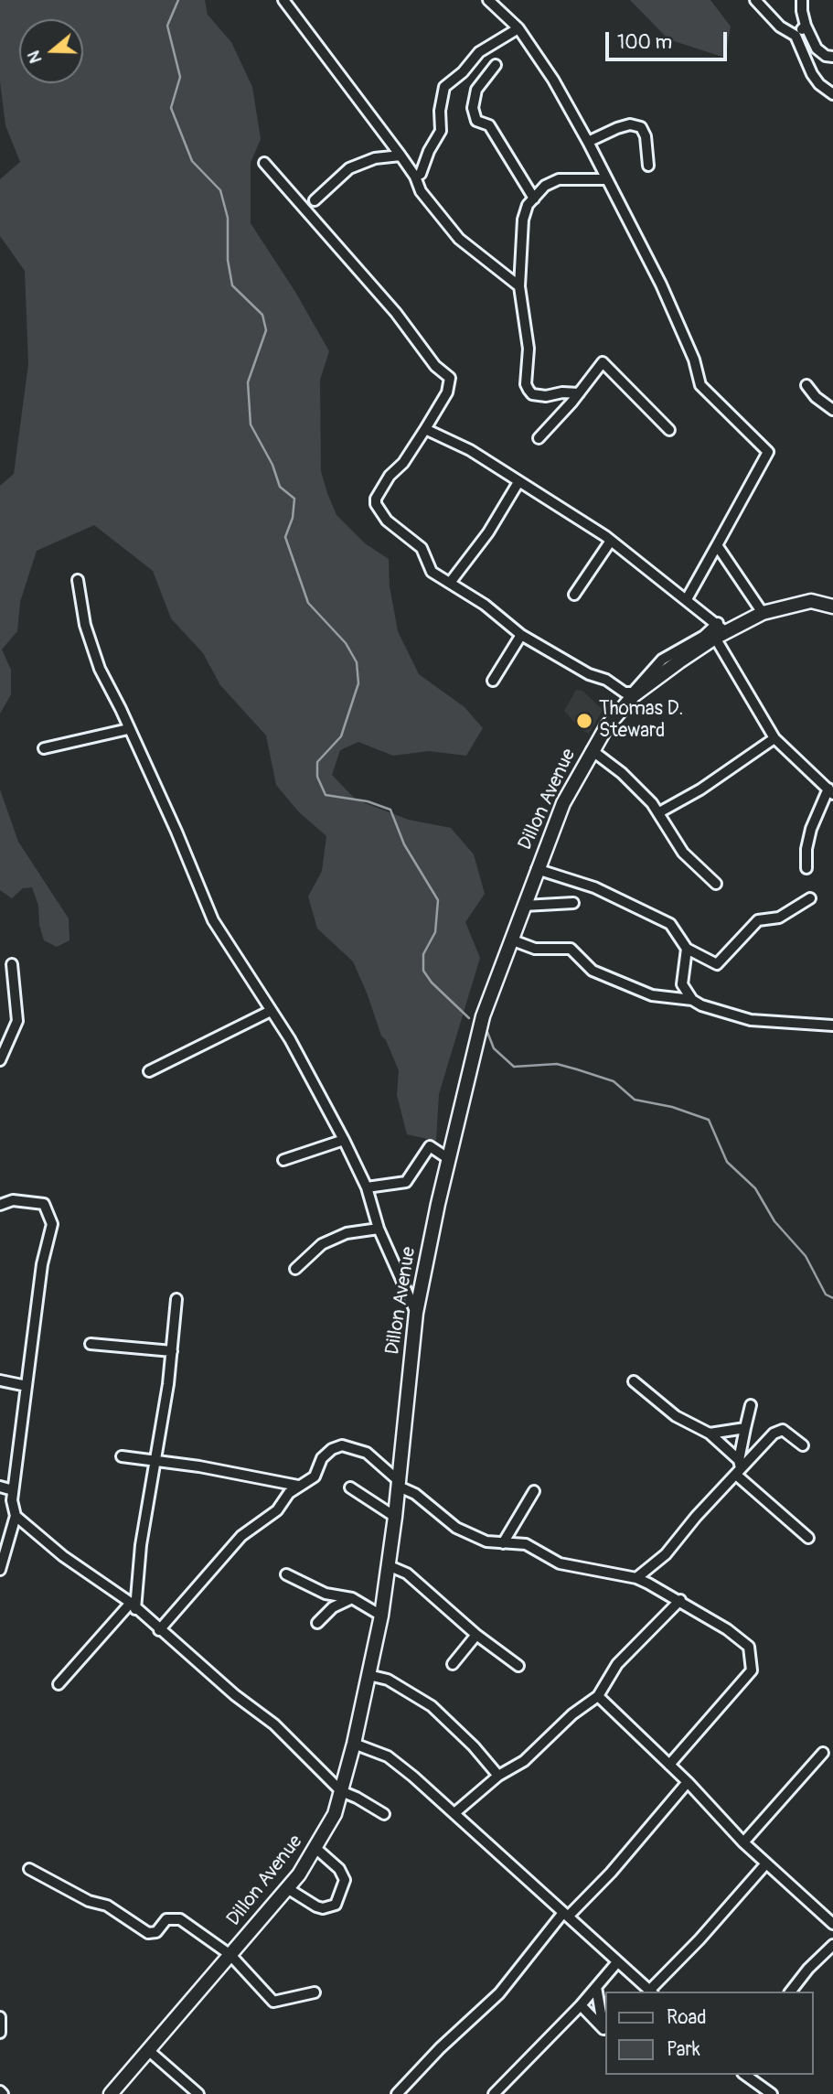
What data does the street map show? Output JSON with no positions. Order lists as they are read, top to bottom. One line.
{"streets":{"street":["Dillon Avenue"]},"places":["Thomas D. Steward"],"legend":["Road","Park"],"scale_bar":"100 m","north":"left"}
